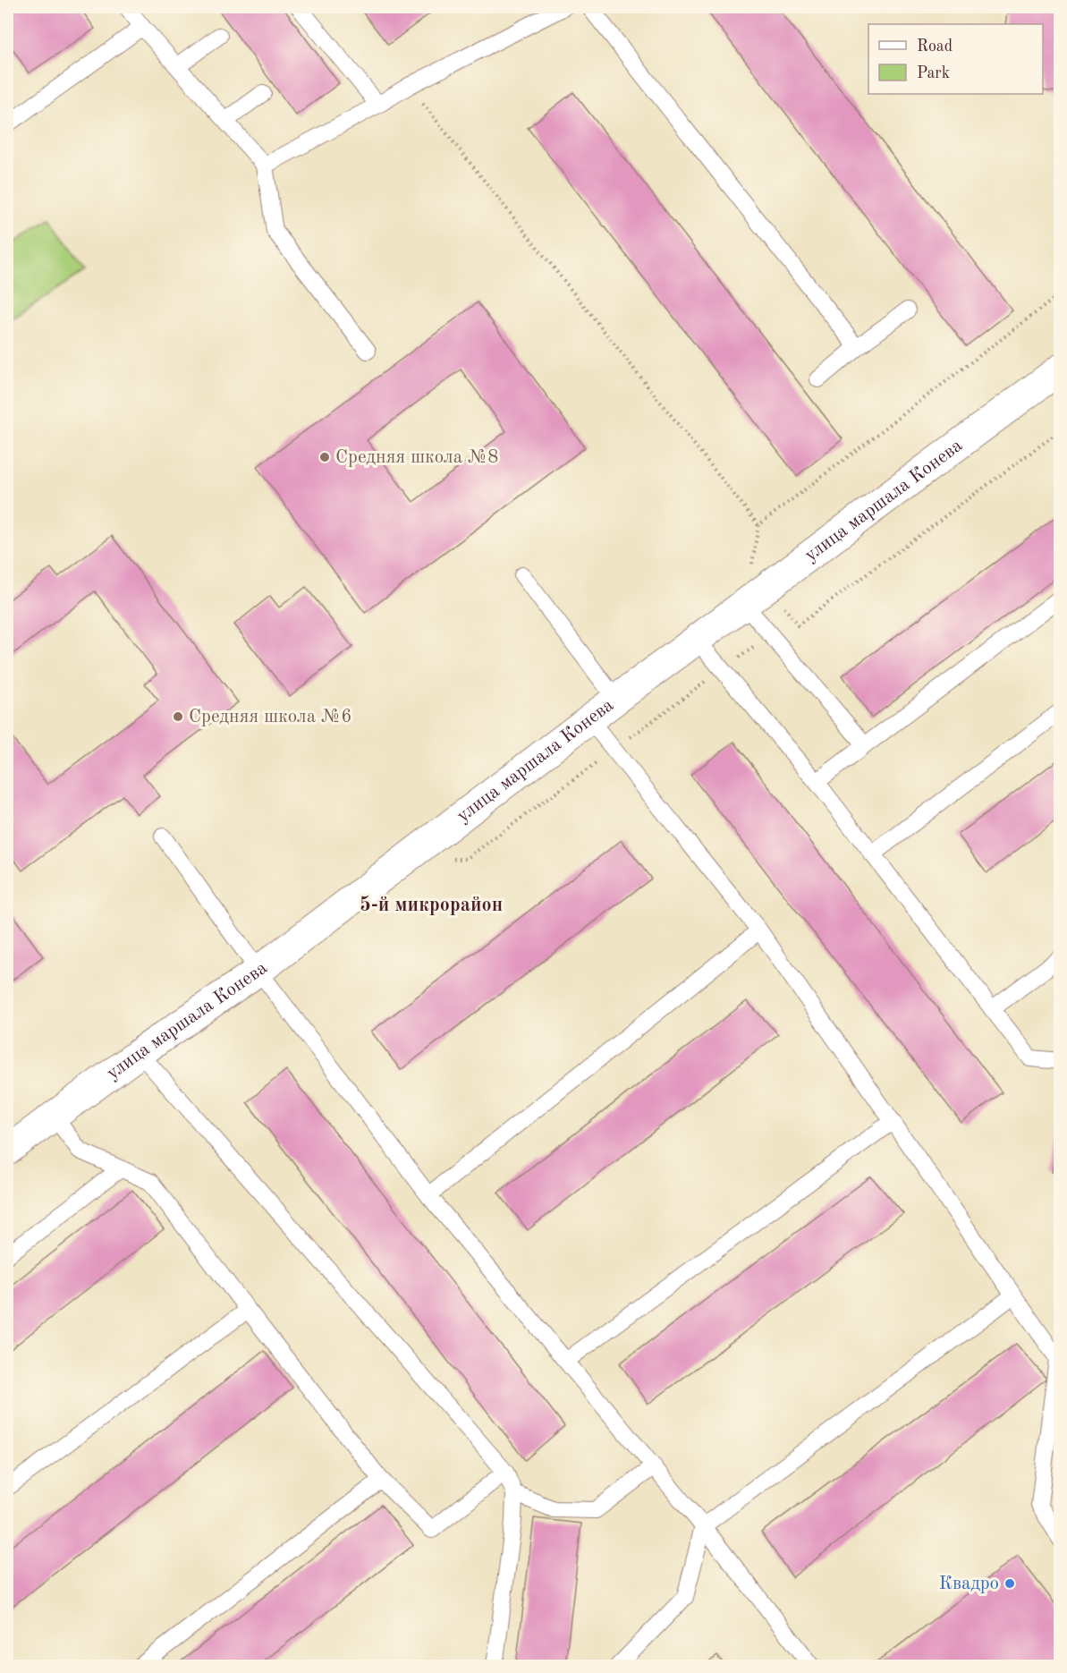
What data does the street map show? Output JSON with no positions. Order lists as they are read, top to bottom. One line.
{"streets":{"street":["улица маршала Конева"]},"districts":["5-й микрорайон"],"places":["Средняя школа №8","Средняя школа №6","Квадро"],"legend":["Road","Park"]}
